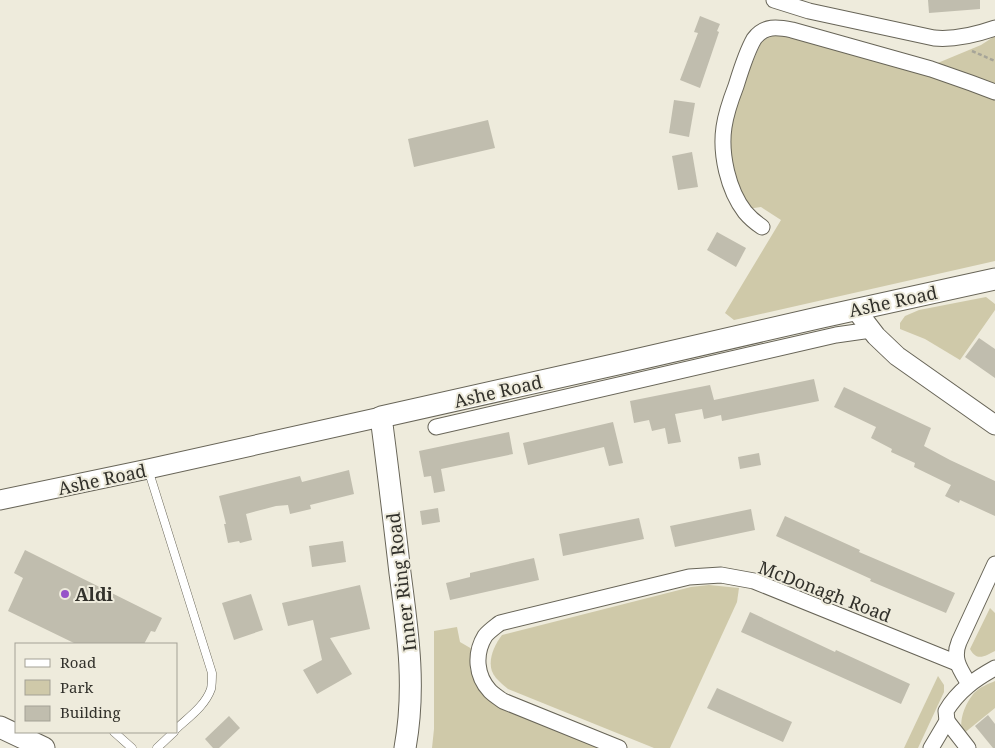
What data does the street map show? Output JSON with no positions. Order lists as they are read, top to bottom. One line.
{"streets":{"main road":["Ashe Road","Inner Ring Road"],"street":["McDonagh Road"]},"crossings":[["Ashe Road","Inner Ring Road"]],"places":["Aldi"],"legend":["Road","Park","Building"]}
